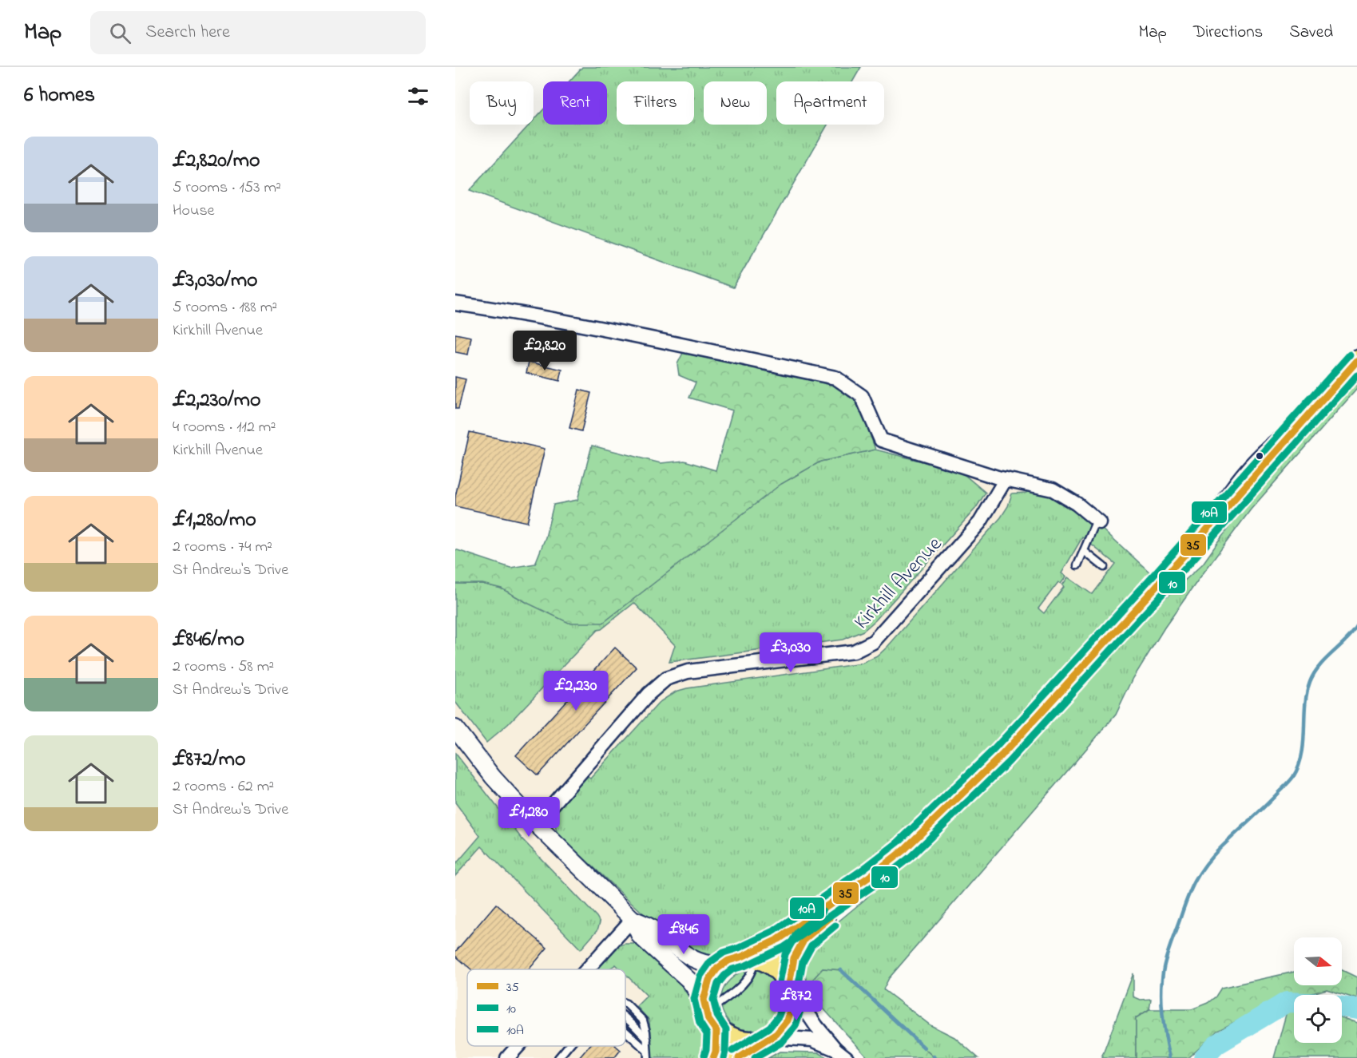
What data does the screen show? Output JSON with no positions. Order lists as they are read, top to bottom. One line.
{"streets":{"street":["Kirkhill Avenue"]},"lines":["transit line 10A","transit line 35","transit line 10"],"legend":["35","10","10A"],"north":"right","page":{"header":"Map","search":"Search here","nav":["Map","Directions","Saved"],"heading":"6 homes","chip":["Buy","Rent","Filters","New","Apartment"],"list":[{"name":"£2,820/mo","note":"5 rooms · 153 m² · House"},{"name":"£3,030/mo","note":"5 rooms · 188 m² · Kirkhill Avenue"},{"name":"£2,230/mo","note":"4 rooms · 112 m² · Kirkhill Avenue"},{"name":"£1,280/mo","note":"2 rooms · 74 m² · St Andrew's Drive"},{"name":"£846/mo","note":"2 rooms · 58 m² · St Andrew's Drive"},{"name":"£872/mo","note":"2 rooms · 62 m² · St Andrew's Drive"}],"price":["£2,820","£3,030","£2,230","£1,280","£846","£872"]}}
